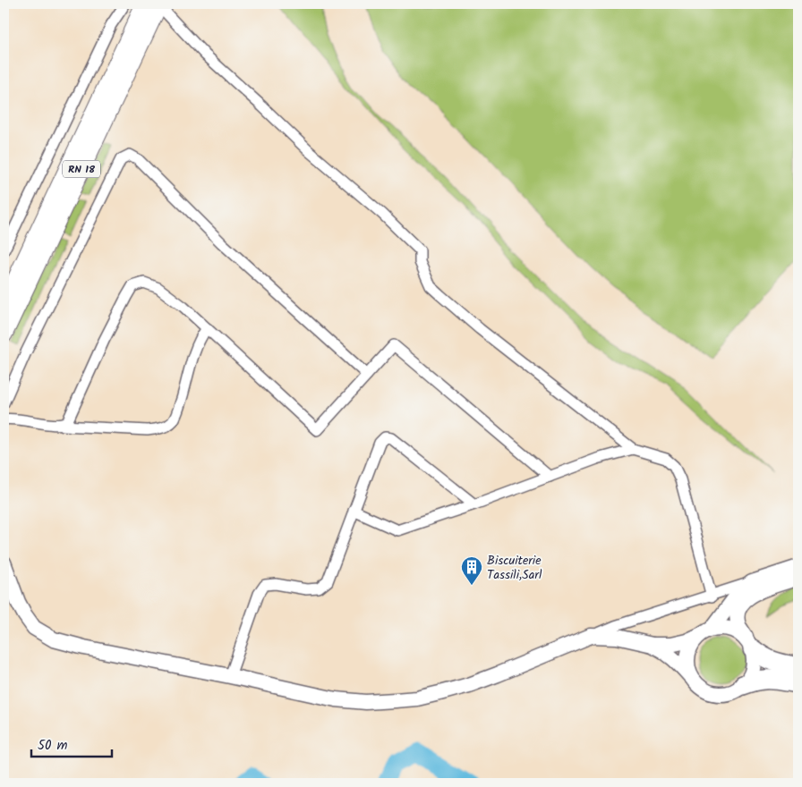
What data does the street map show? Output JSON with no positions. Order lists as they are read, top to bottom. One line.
{"streets":{"main road":["RN 18"]},"places":{"building":["Biscuiterie Tassili,Sarl"]},"scale_bar":"50 m"}
